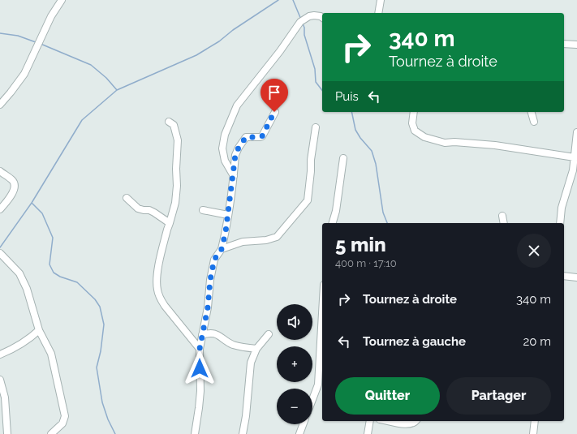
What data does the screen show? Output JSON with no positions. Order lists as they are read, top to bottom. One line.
{"page":{"turn":["340 m","Tournez à droite"],"then":"Puis","heading":["5 min","400 m · 17:10"],"list":[{"name":"Tournez à droite","value":"340 m"},{"name":"Tournez à gauche","value":"20 m"}],"map_buttons":["+","−"],"buttons":["Quitter","Partager"]}}
